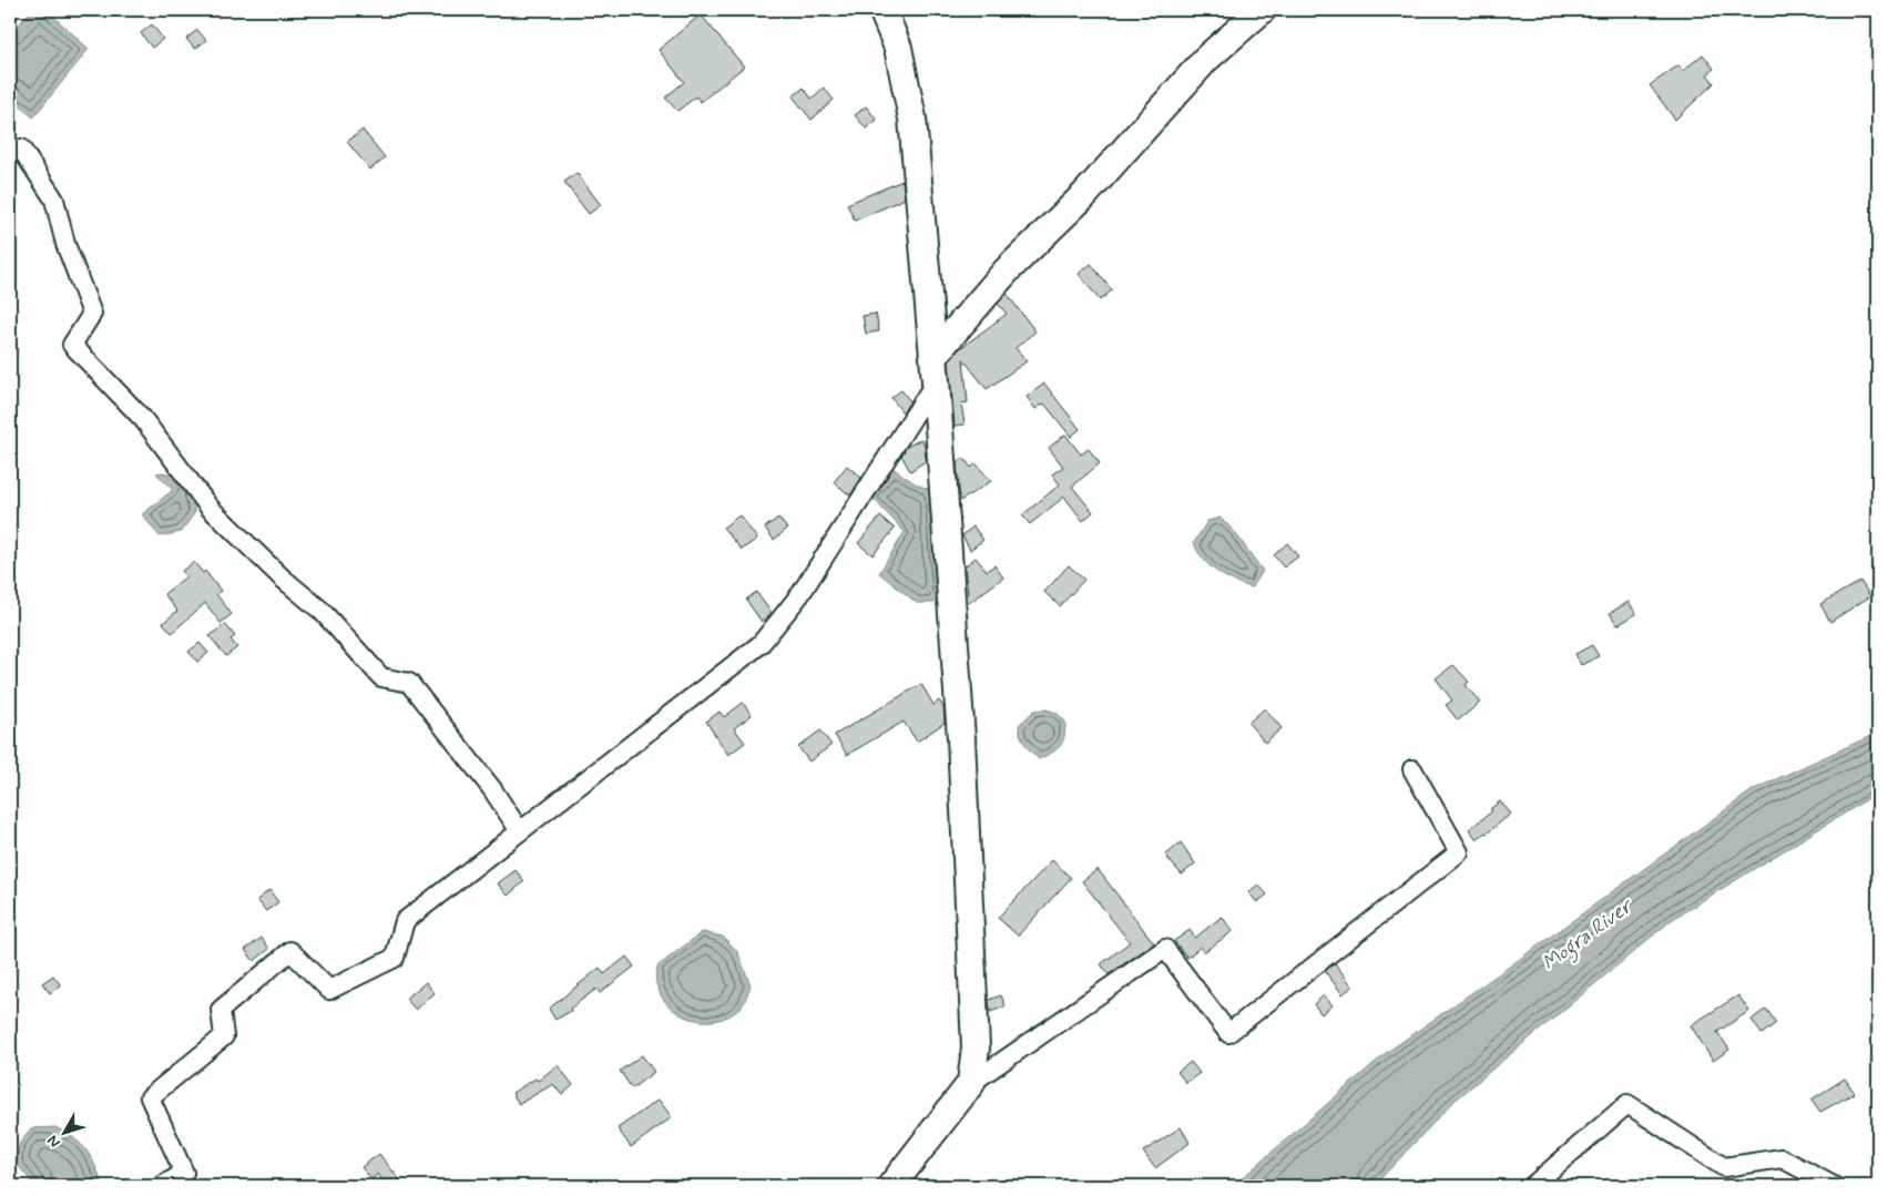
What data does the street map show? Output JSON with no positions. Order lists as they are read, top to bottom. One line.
{"water":["Mogra River"],"north":"bottom left"}
